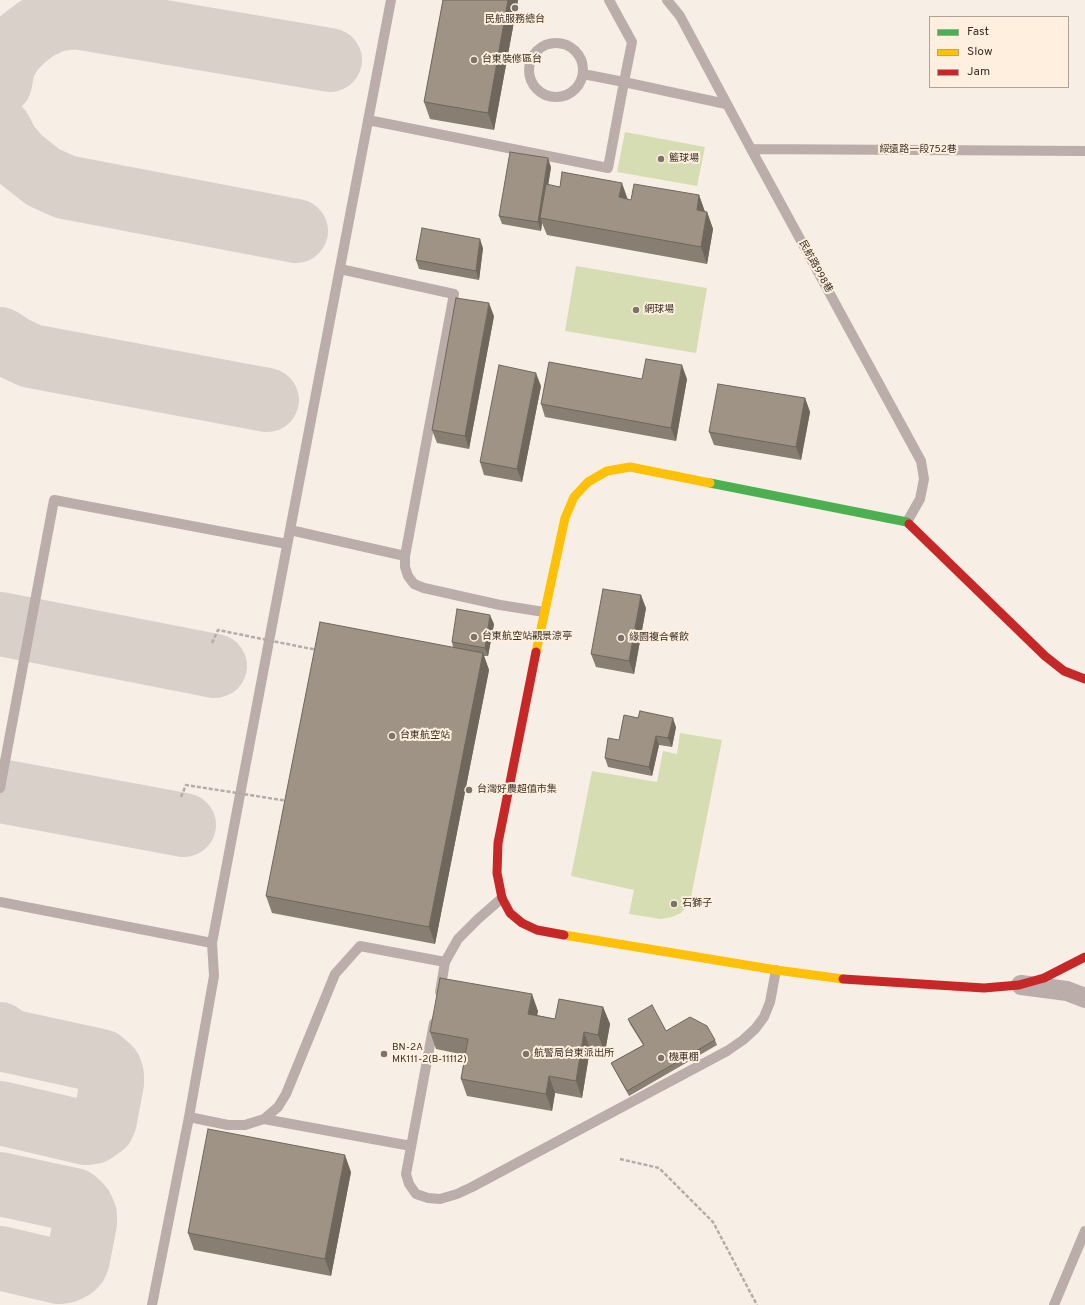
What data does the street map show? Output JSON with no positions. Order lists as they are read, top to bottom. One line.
{"streets":{"lane":["綏遠路一段752巷","民航路998巷"]},"crossings":[["綏遠路一段752巷","民航路998巷"]],"places":["民航服務總台","台東裝修區台","籃球場","網球場","台東航空站觀景涼亭","緣園複合餐飲","台東航空站","台灣好農超值市集","石獅子","BN-2A MK111-2(B-11112)","航警局台東派出所","機車棚"],"legend":["Fast","Slow","Jam"]}
